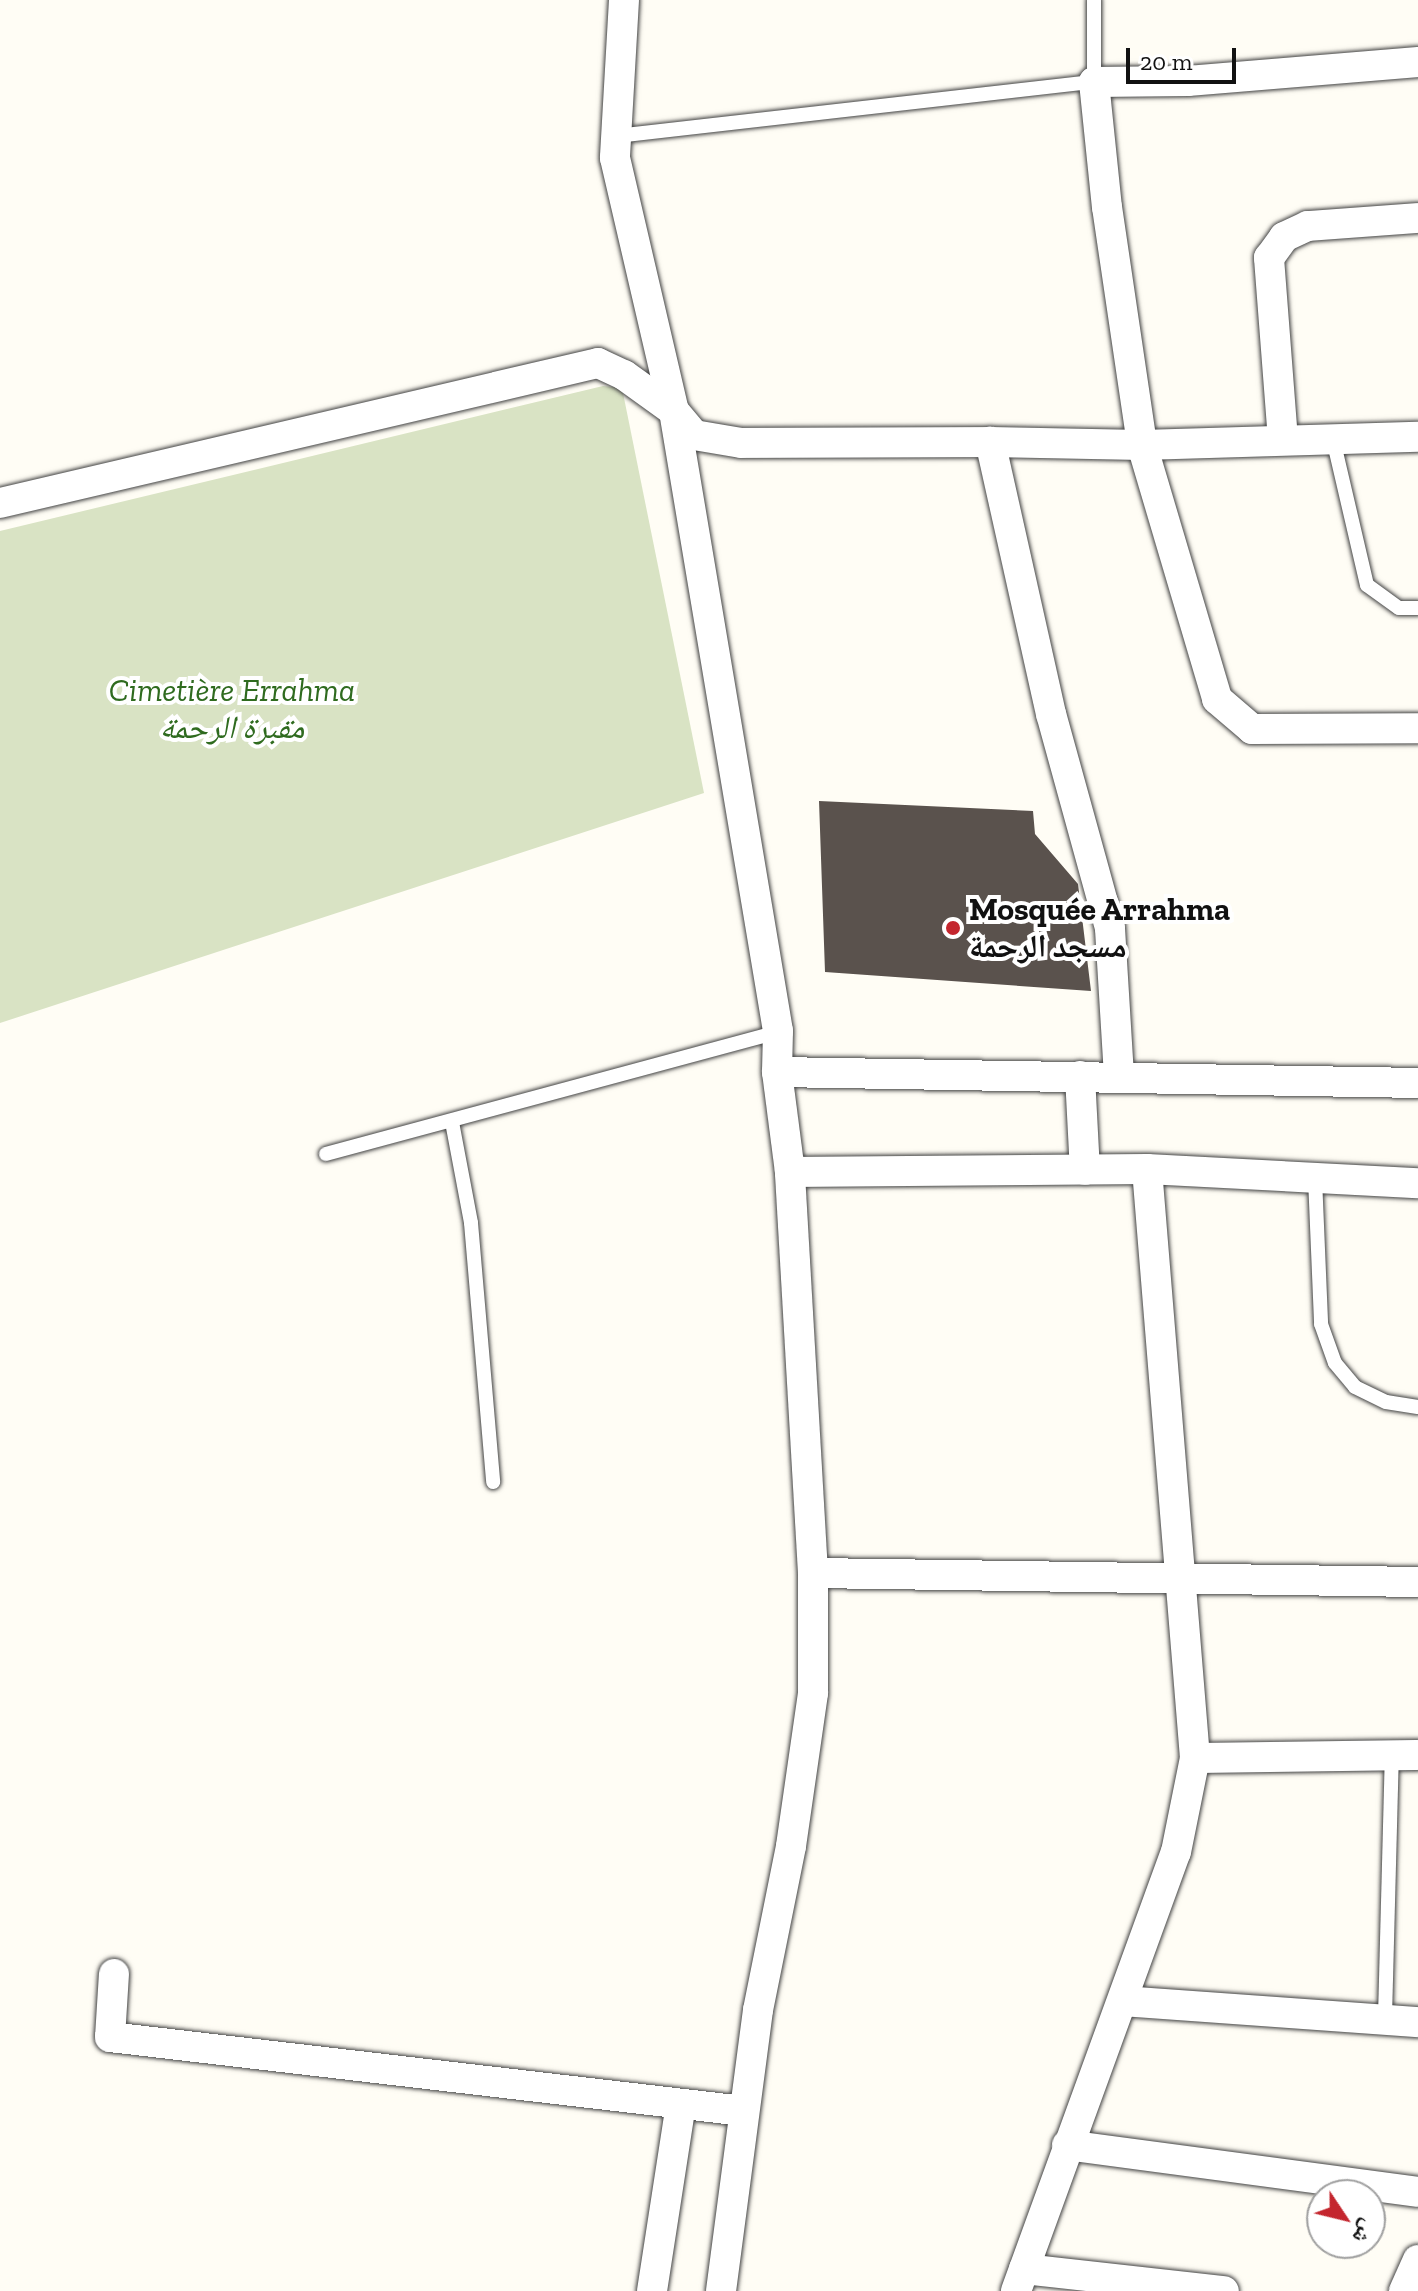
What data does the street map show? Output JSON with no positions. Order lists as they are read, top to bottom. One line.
{"parks":["Cimetière Errahma مقبرة الرحمة"],"places":["Mosquée Arrahma مسجد الرحمة"],"scale_bar":"20 m","north":"bottom right"}
